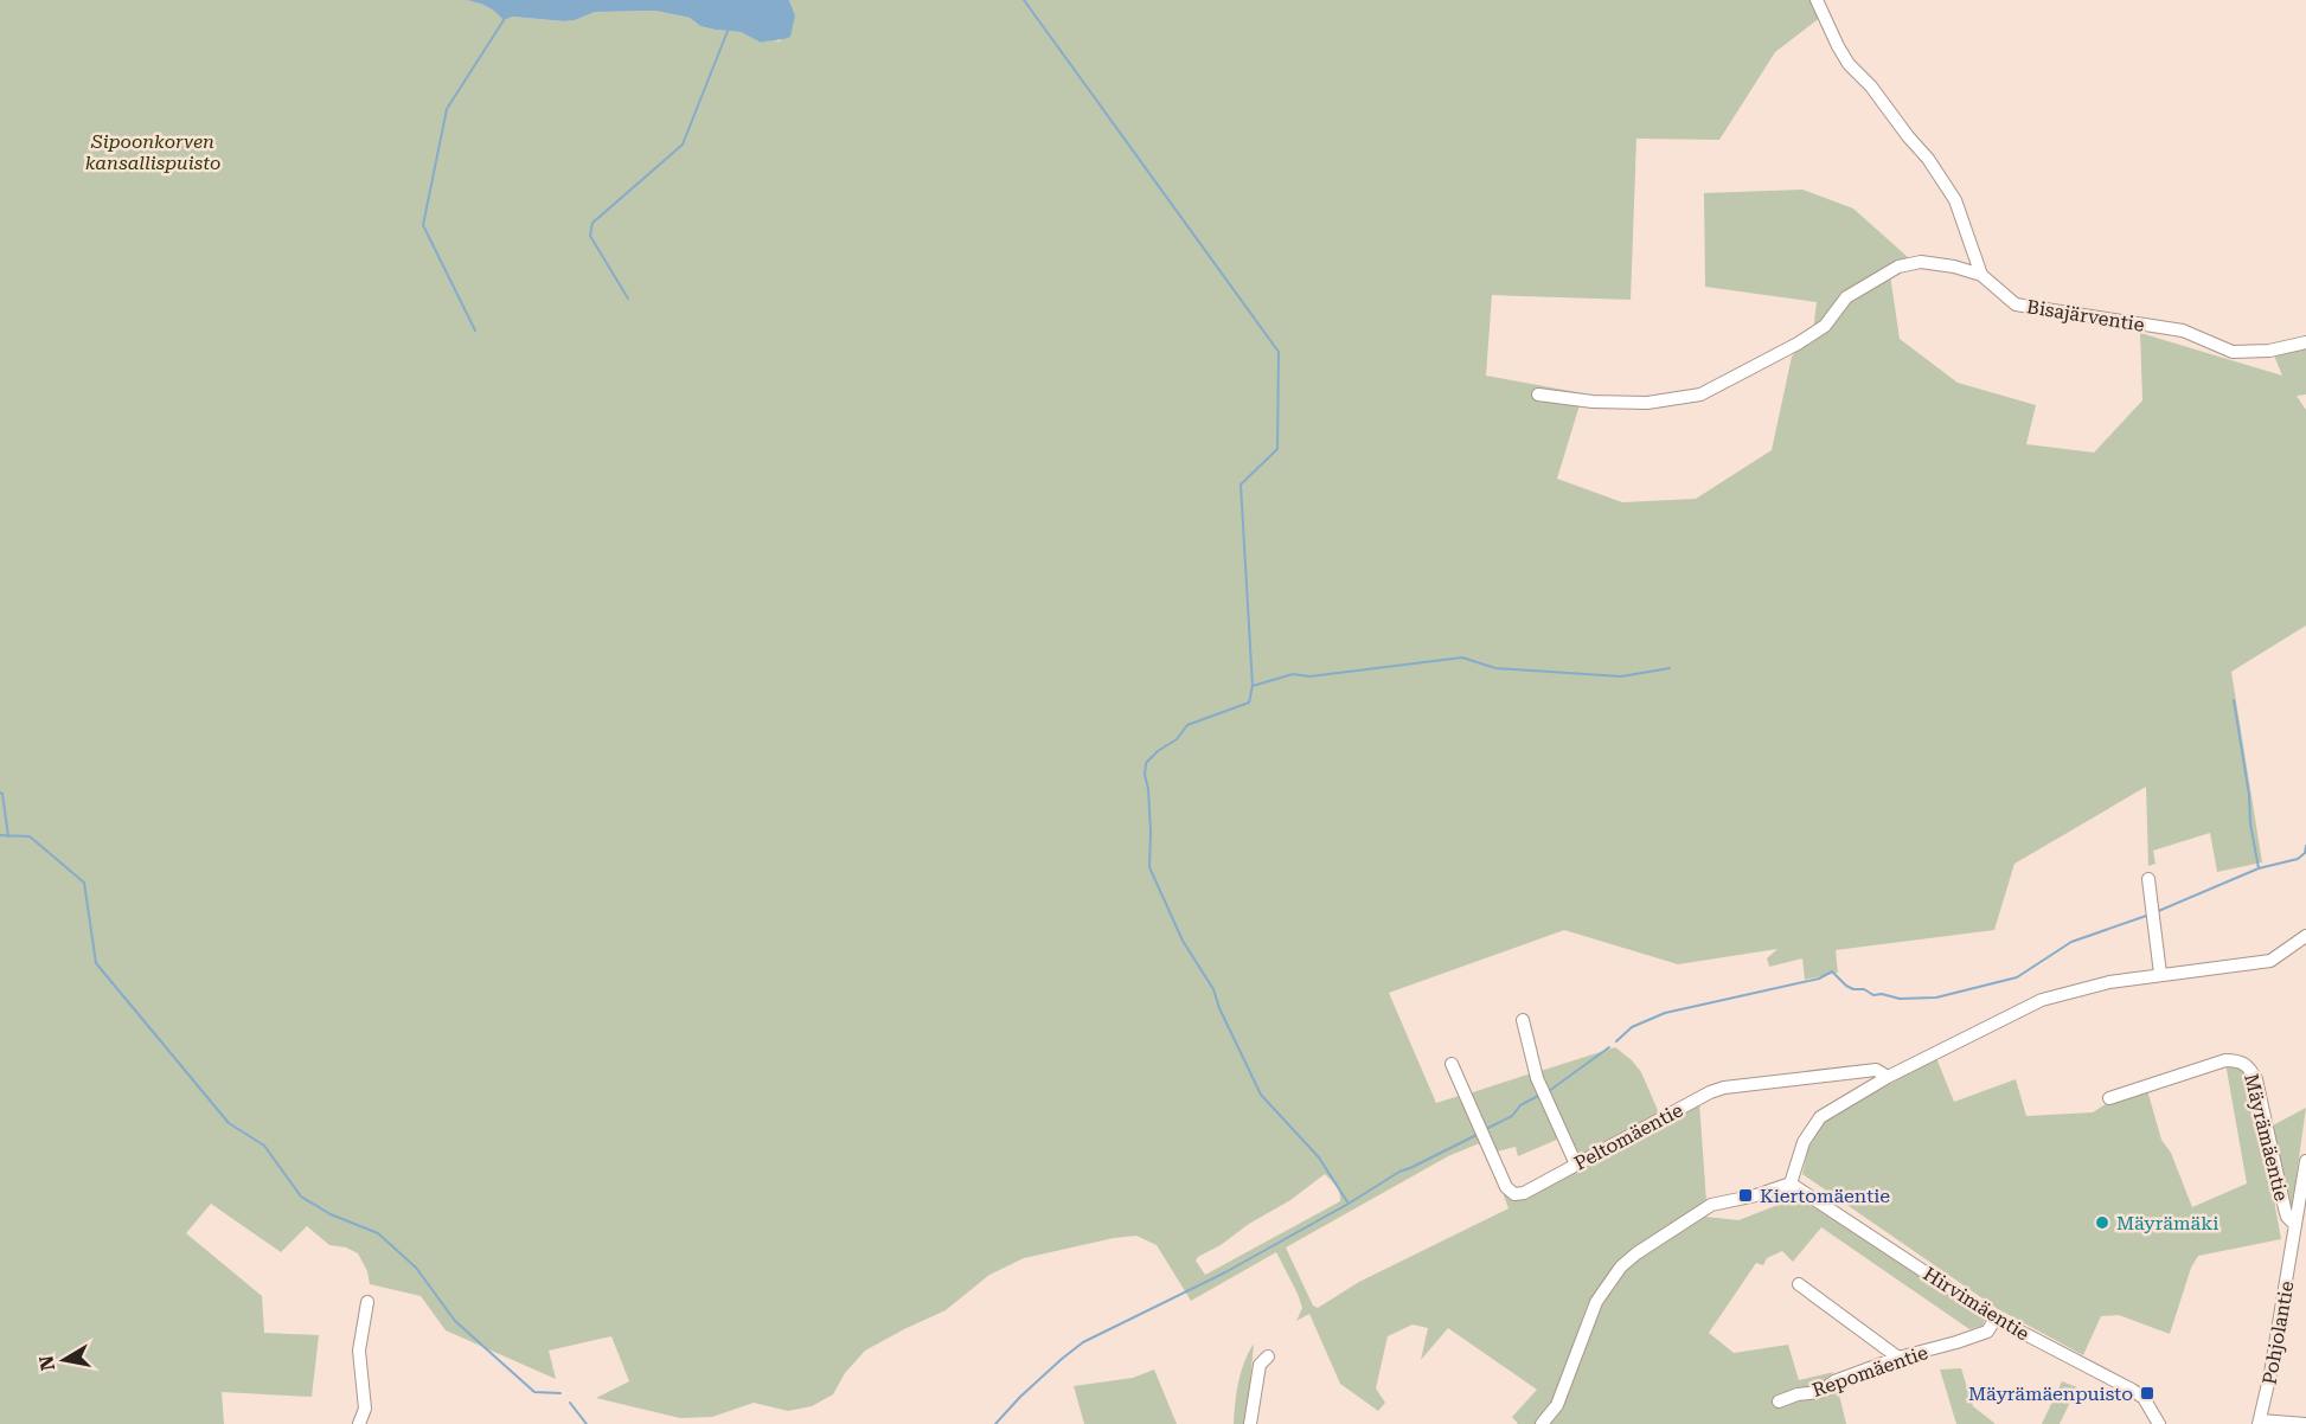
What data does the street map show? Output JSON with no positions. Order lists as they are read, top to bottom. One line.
{"streets":{"street":["Bisajärventie","Peltomäentie","Mäyrämäentie","Hirvimäentie","Pohjolantie","Repomäentie"]},"crossings":[["Mäyrämäentie","Pohjolantie"],["Hirvimäentie","Repomäentie"]],"parks":["Sipoonkorven kansallispuisto"],"places":{"transit":["Kiertomäentie","Mäyrämäenpuisto"],"other":["Mäyrämäki"]},"north":"left"}
